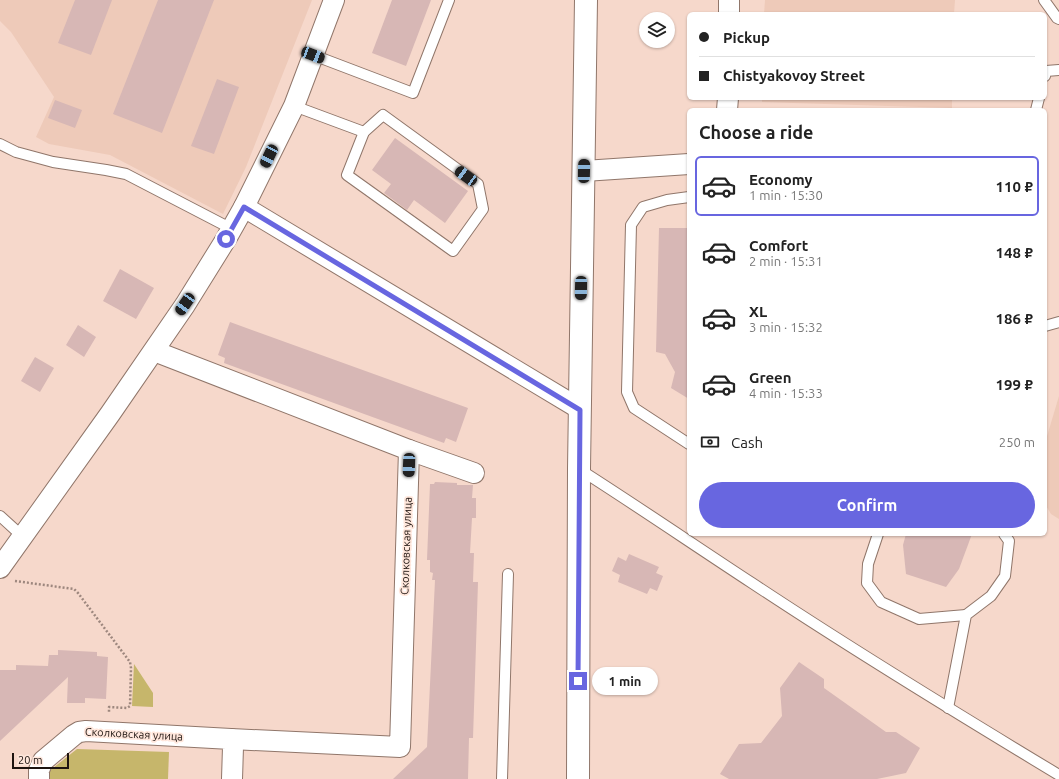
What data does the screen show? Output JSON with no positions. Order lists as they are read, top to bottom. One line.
{"streets":{"street":["Сколковская улица"]},"scale_bar":"20 m","page":{"banner":["Pickup","Chistyakovoy Street"],"heading":"Choose a ride","list":[{"name":"Economy","note":"1 min · 15:30","value":"110 ₽"},{"name":"Comfort","note":"2 min · 15:31","value":"148 ₽"},{"name":"XL","note":"3 min · 15:32","value":"186 ₽"},{"name":"Green","note":"4 min · 15:33","value":"199 ₽"}],"pay":["Cash","250 m"],"buttons":"Confirm","bubble":"1 min","scale":"20 m"}}
